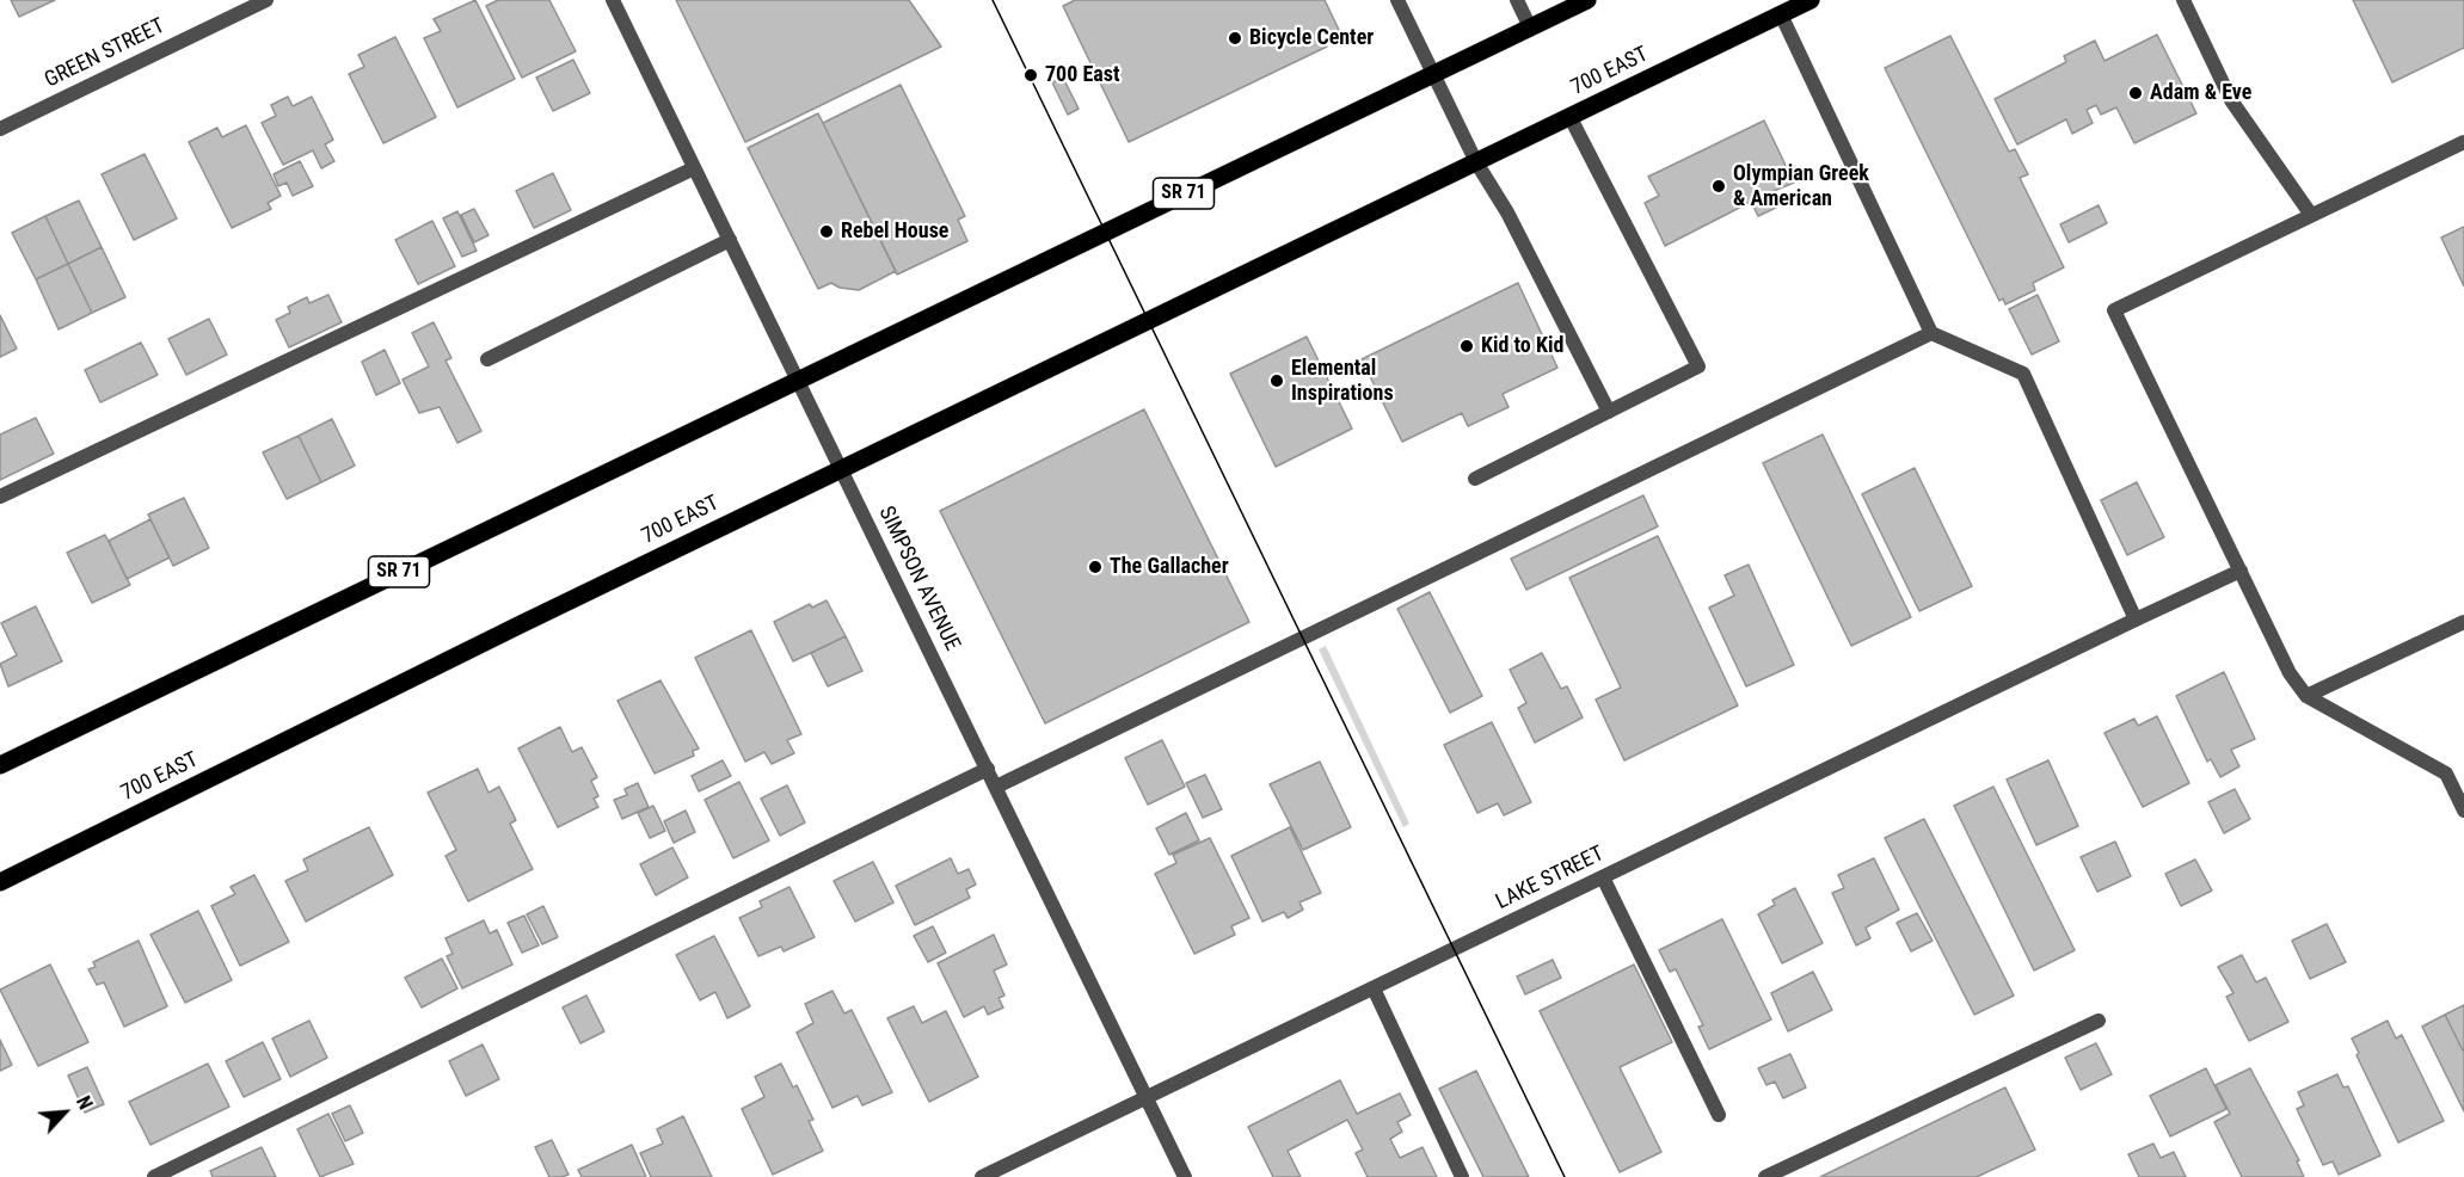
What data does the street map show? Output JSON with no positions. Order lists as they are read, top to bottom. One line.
{"streets":{"main road":["700 EAST","SR 71"],"street":["GREEN STREET","SIMPSON AVENUE","LAKE STREET"]},"crossings":[["700 EAST","SIMPSON AVENUE"],["SR 71","SIMPSON AVENUE"],["SIMPSON AVENUE","LAKE STREET"]],"places":["Bicycle Center","700 East","Adam & Eve","Olympian Greek & American","Rebel House","Kid to Kid","Elemental Inspirations","The Gallacher"],"north":"top right"}
